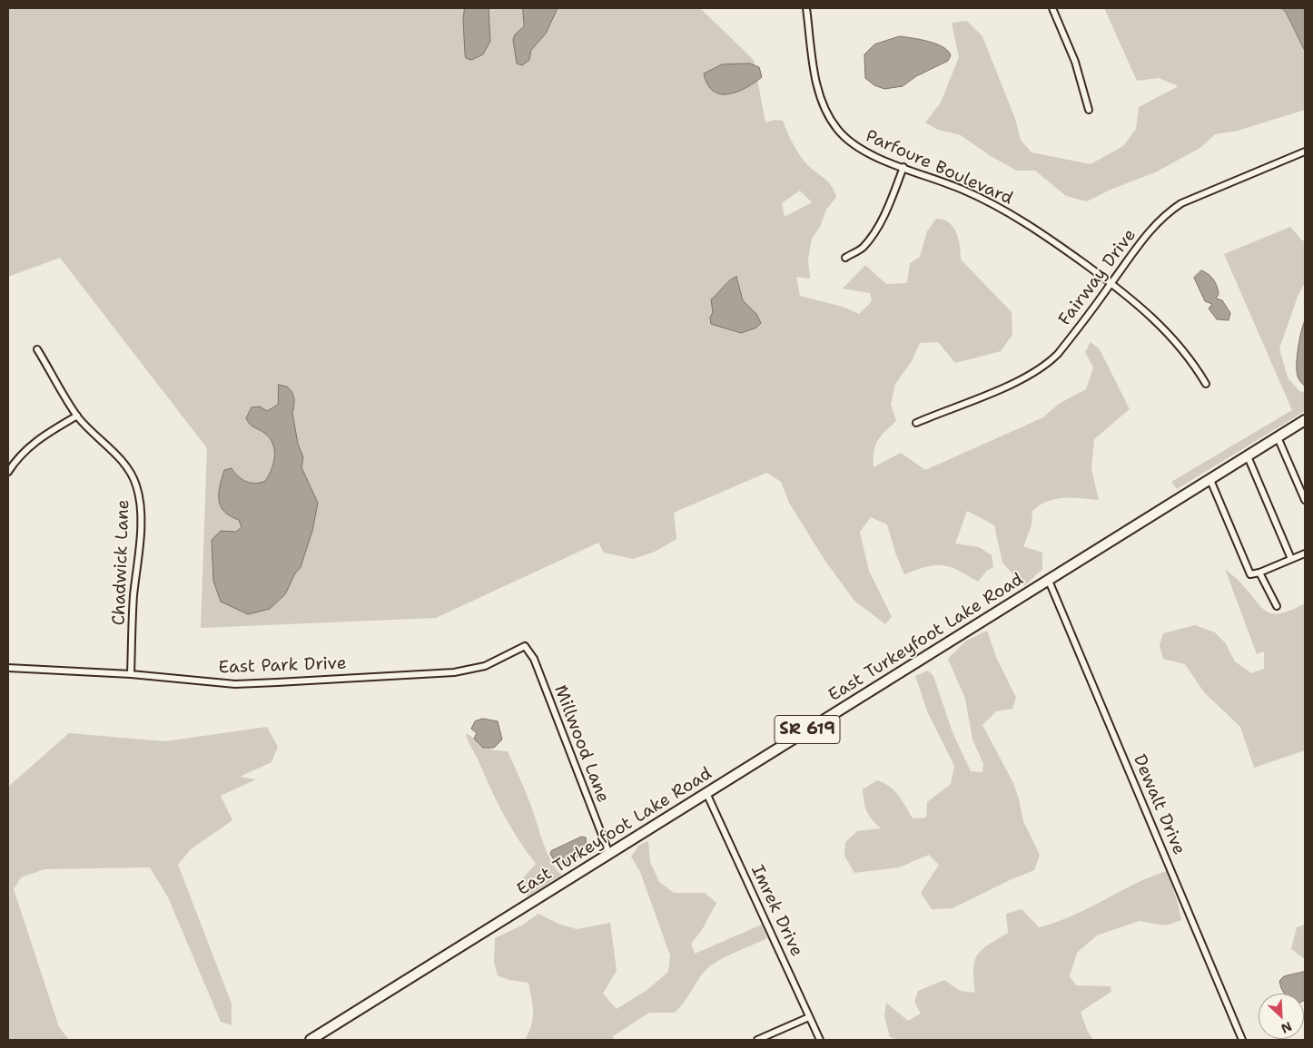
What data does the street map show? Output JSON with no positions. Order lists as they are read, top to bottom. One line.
{"streets":{"main road":["East Turkeyfoot Lake Road","SR 619"],"street":["Parfoure Boulevard","Fairway Drive","Chadwick Lane","East Park Drive","Millwood Lane","Dewalt Drive","Imrek Drive"]},"crossings":[["Parfoure Boulevard","Fairway Drive"],["Chadwick Lane","East Park Drive"],["East Turkeyfoot Lake Road","Millwood Lane"],["East Turkeyfoot Lake Road","Dewalt Drive"],["East Turkeyfoot Lake Road","Imrek Drive"],["East Park Drive","Millwood Lane"]],"north":"bottom right"}
